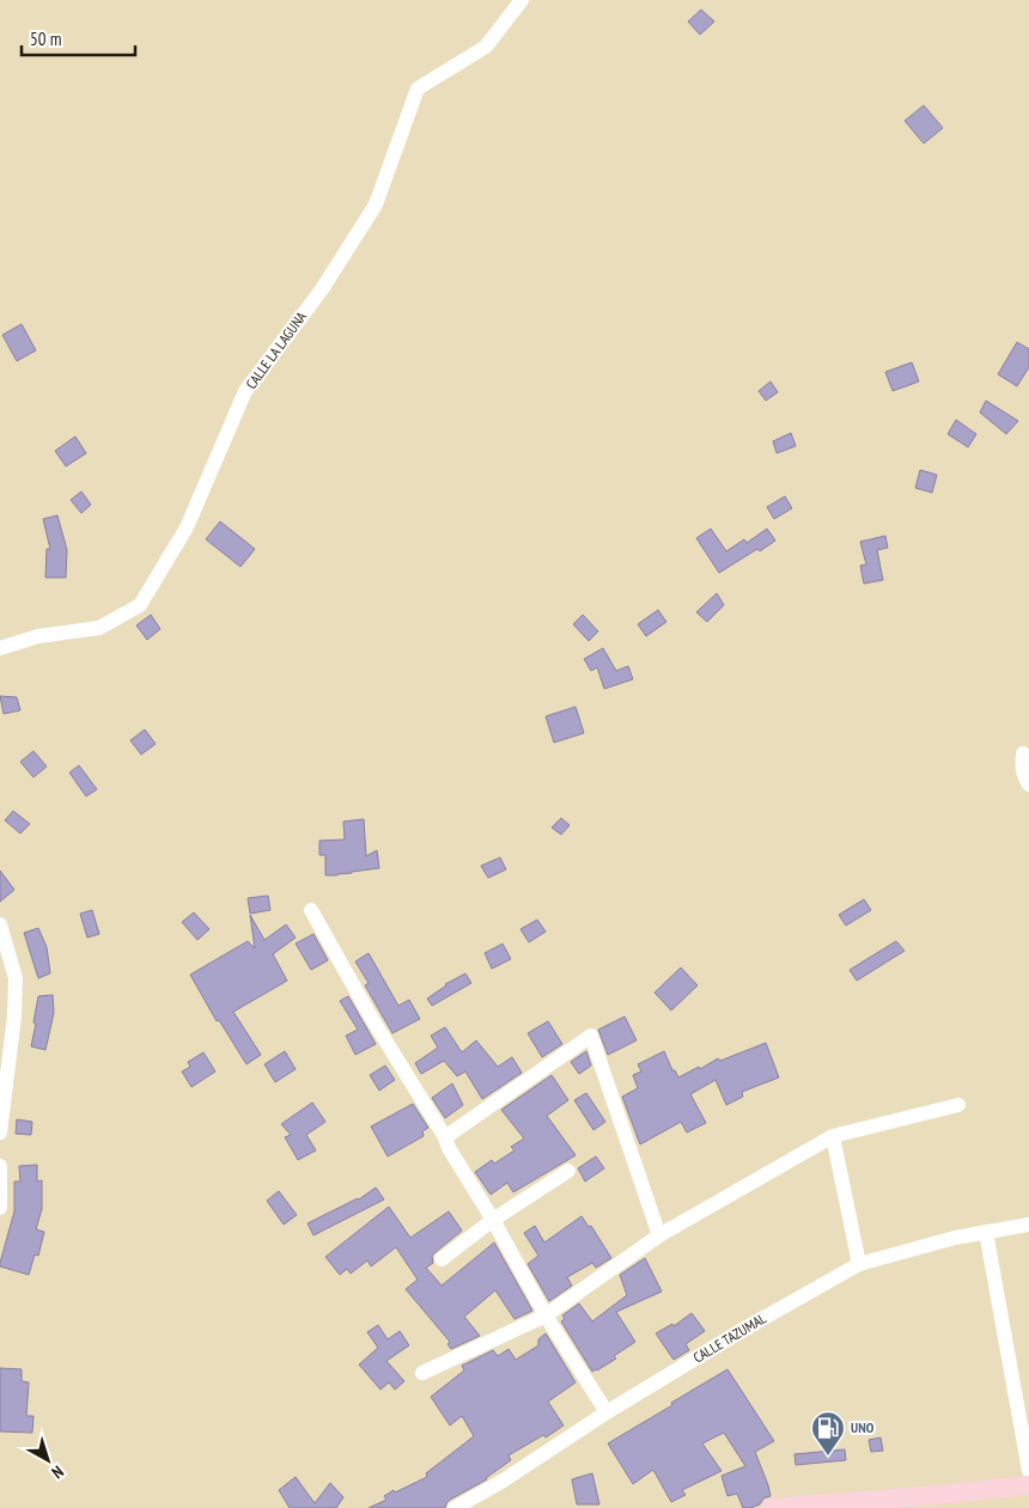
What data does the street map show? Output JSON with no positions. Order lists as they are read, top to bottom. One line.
{"streets":{"street":["CALLE LA LAGUNA","CALLE TAZUMAL"]},"places":{"fuel station":["UNO"]},"scale_bar":"50 m","north":"bottom right"}
